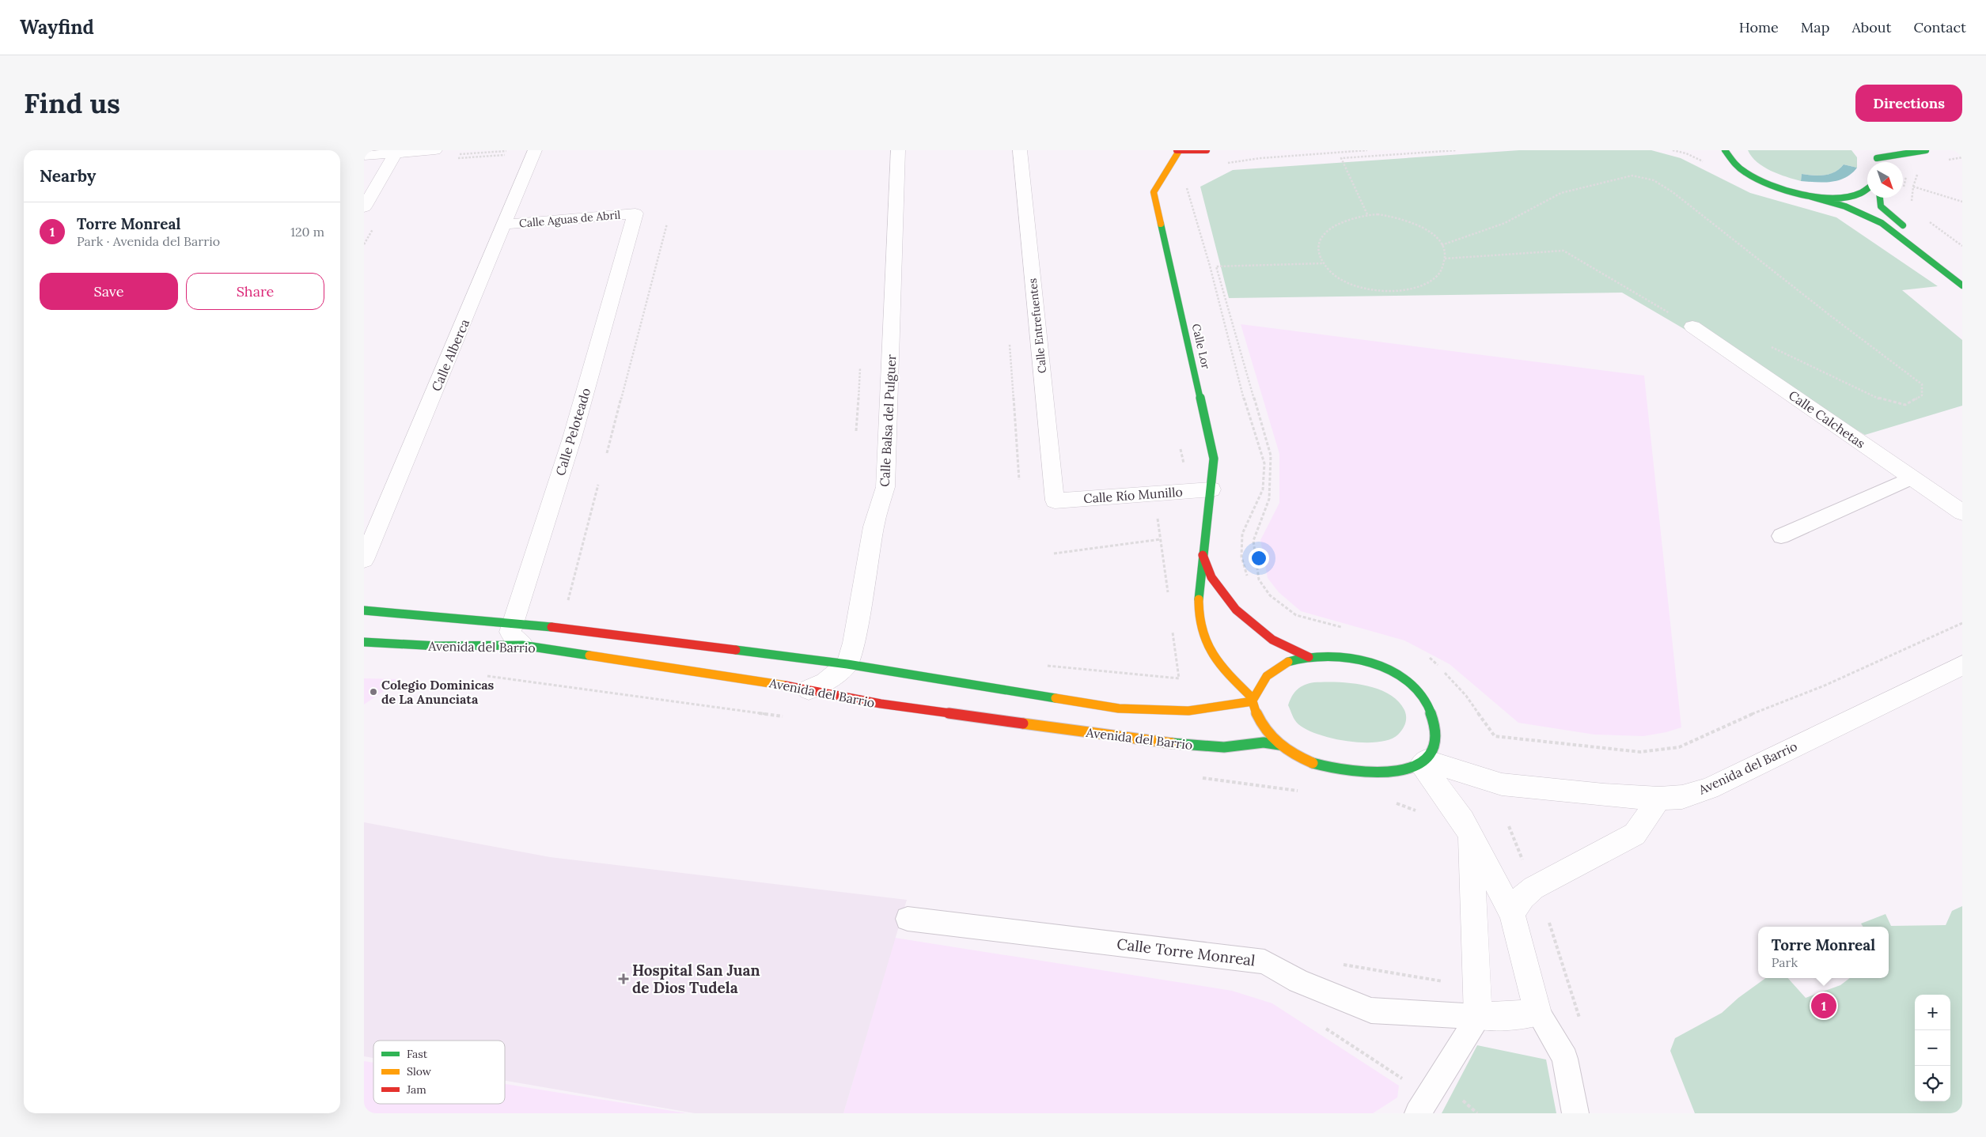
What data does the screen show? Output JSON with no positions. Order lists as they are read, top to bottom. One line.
{"streets":{"street":["Calle Aguas de Abril","Calle Entrefuentes","Calle Lor","Calle Alberca","Calle Calchetas","Calle Balsa del Pulguer","Calle Peloteado","Calle Río Munillo","Avenida del Barrio","Calle Torre Monreal"]},"crossings":[["Calle Aguas de Abril","Calle Alberca"],["Calle Aguas de Abril","Calle Peloteado"],["Calle Entrefuentes","Calle Río Munillo"],["Calle Lor","Calle Río Munillo"],["Calle Lor","Avenida del Barrio"],["Calle Balsa del Pulguer","Avenida del Barrio"],["Calle Peloteado","Avenida del Barrio"]],"places":{"other":["Colegio Dominicas de La Anunciata"],"health":["Hospital San Juan de Dios Tudela"]},"legend":["Fast","Slow","Jam"],"north":"bottom right","page":{"header":"Wayfind","nav":["Home","Map","About","Contact"],"buttons":["Directions",["Save","Share"]],"title":"Find us","heading":"Nearby","list":[{"mark":"1","name":"Torre Monreal","note":"Park · Avenida del Barrio","value":"120 m"}],"popup":["Torre Monreal","Park"],"pins":"1","map_buttons":["+","−"]}}
